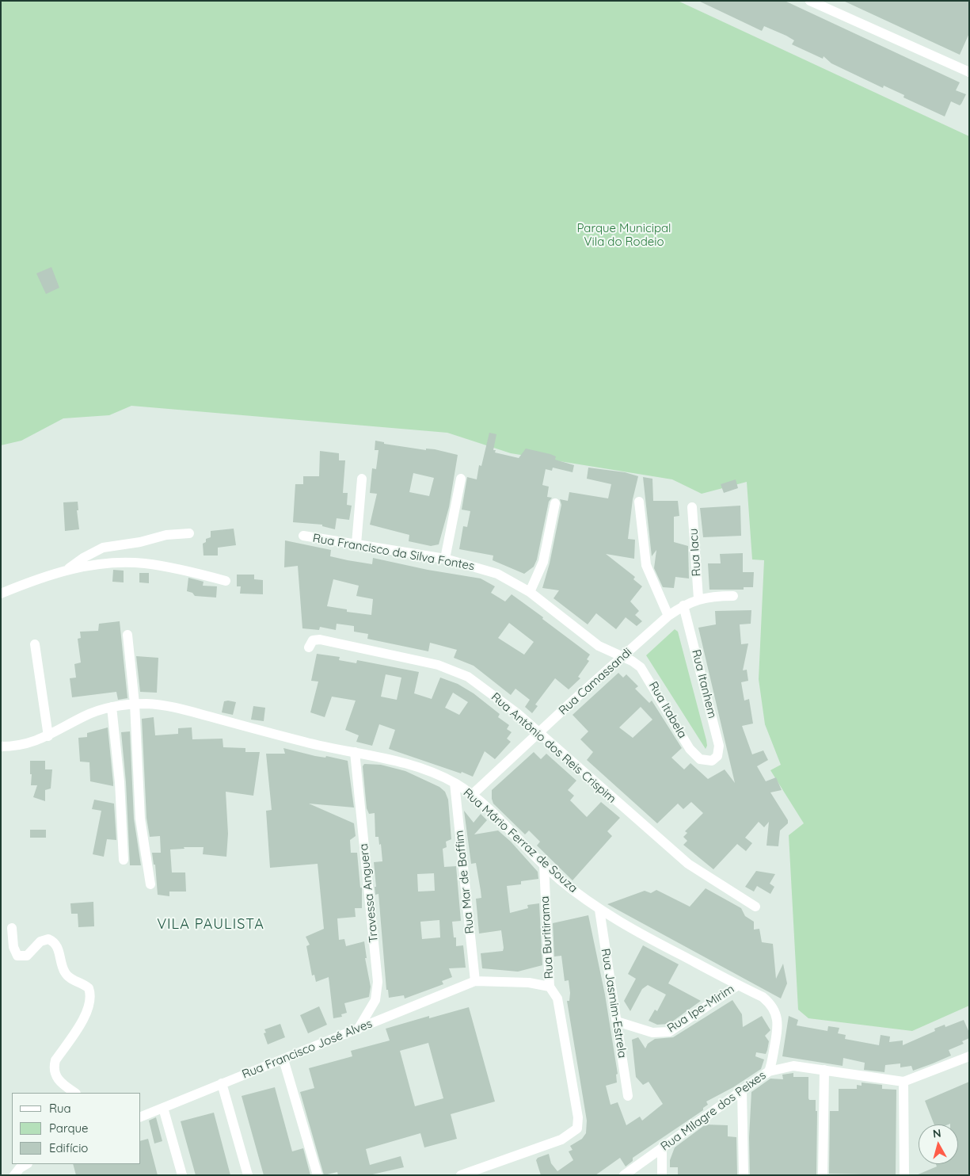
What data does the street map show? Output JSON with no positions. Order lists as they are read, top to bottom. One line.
{"streets":{"street":["Rua Francisco da Silva Fontes","Rua Iacu","Rua Camassandi","Rua Itanhem","Rua Itabela","Rua Antônio dos Reis Crispim","Rua Mário Ferraz de Souza","Rua Mar de Baffim","Travessa Anguera","Rua Buritirama","Rua Jasmim-Estrela","Rua Ipe-Mirim","Rua Francisco José Alves","Rua Milagre dos Peixes"]},"crossings":[["Rua Francisco da Silva Fontes","Rua Camassandi"],["Rua Francisco da Silva Fontes","Rua Itabela"],["Rua Iacu","Rua Camassandi"],["Rua Camassandi","Rua Itanhem"],["Rua Camassandi","Rua Itabela"],["Rua Camassandi","Rua Antônio dos Reis Crispim"],["Rua Camassandi","Rua Mário Ferraz de Souza"],["Rua Itanhem","Rua Itabela"],["Rua Mário Ferraz de Souza","Rua Mar de Baffim"],["Rua Mário Ferraz de Souza","Travessa Anguera"],["Rua Mário Ferraz de Souza","Rua Buritirama"],["Rua Mário Ferraz de Souza","Rua Jasmim-Estrela"],["Rua Mário Ferraz de Souza","Rua Ipe-Mirim"],["Rua Mário Ferraz de Souza","Rua Milagre dos Peixes"],["Rua Mar de Baffim","Rua Francisco José Alves"],["Travessa Anguera","Rua Francisco José Alves"],["Rua Jasmim-Estrela","Rua Ipe-Mirim"]],"districts":["VILA PAULISTA"],"parks":["Parque Municipal Vila do Rodeio"],"legend":["Rua","Parque","Edifício"],"north":"top"}
